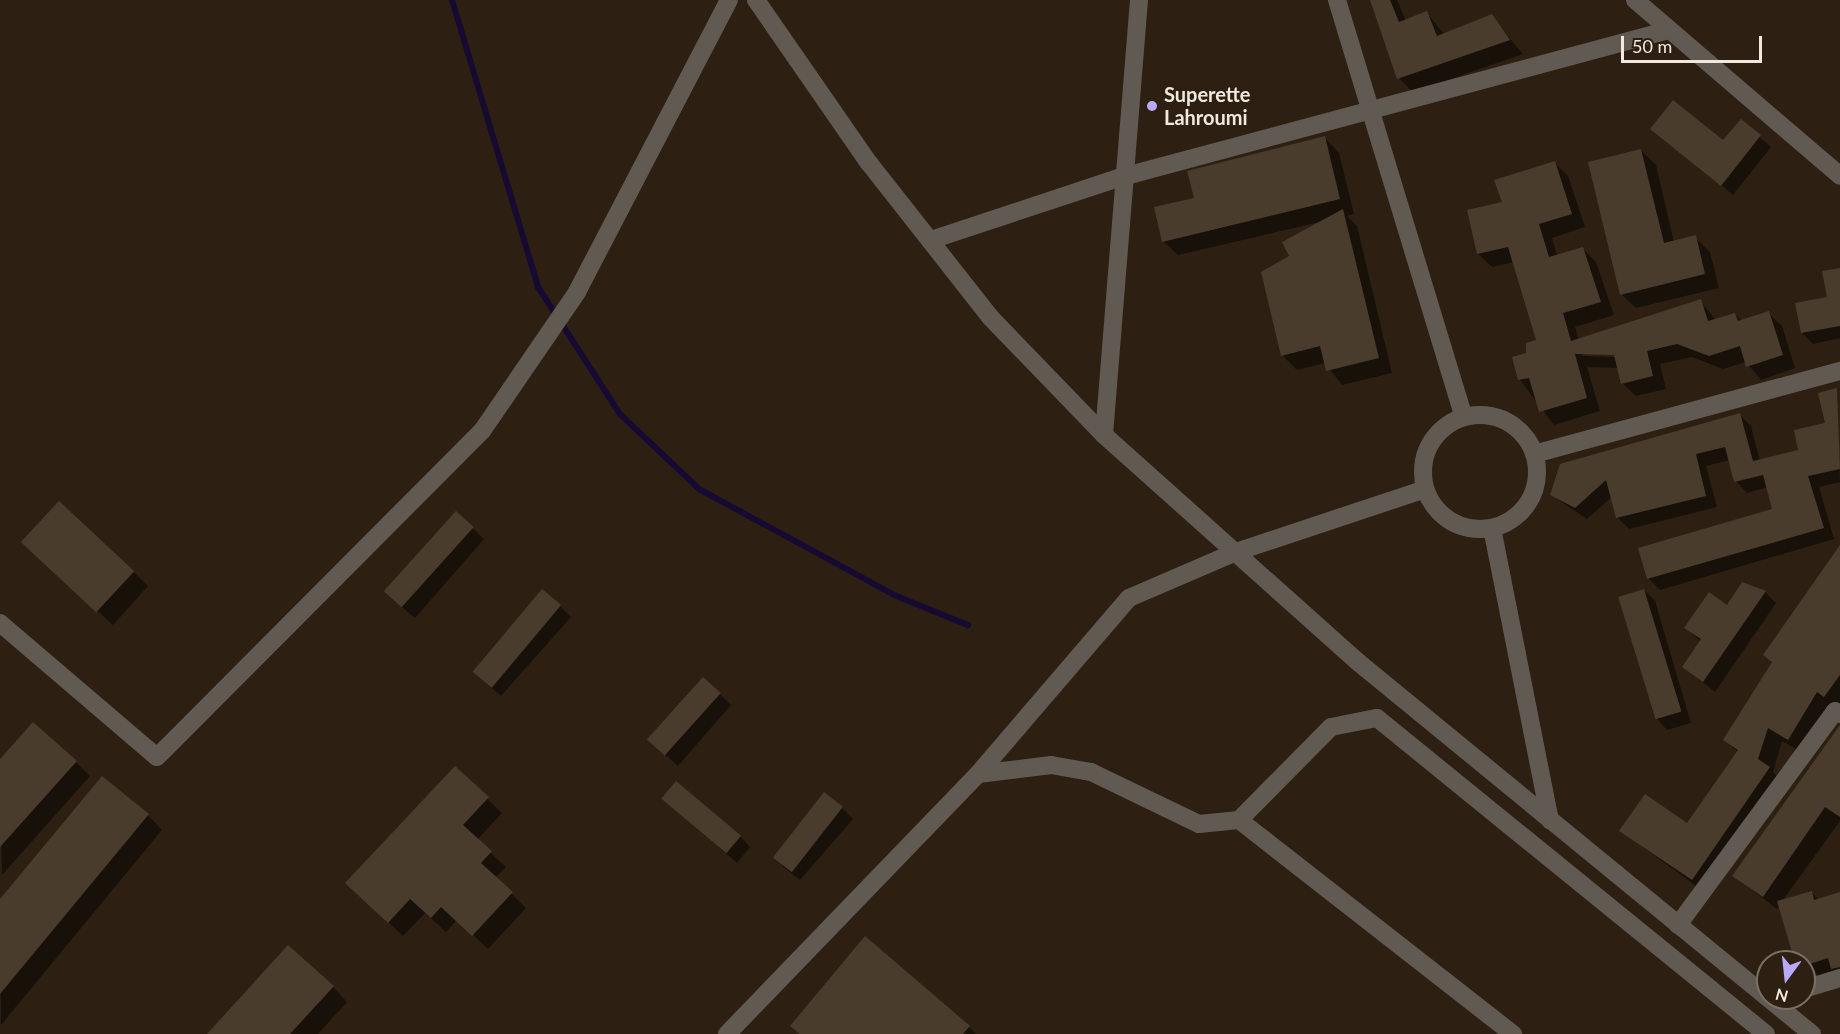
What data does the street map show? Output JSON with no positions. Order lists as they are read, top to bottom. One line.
{"places":["Superette Lahroumi"],"scale_bar":"50 m","north":"bottom"}
